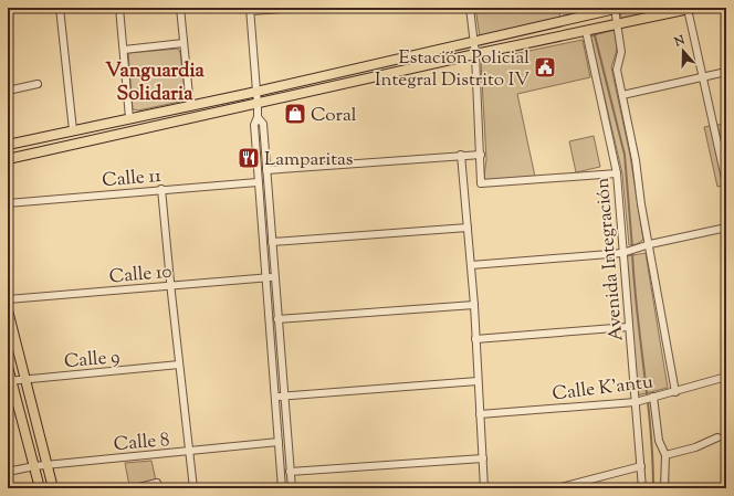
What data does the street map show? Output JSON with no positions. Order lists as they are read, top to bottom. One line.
{"streets":{"street":["Calle 11","Avenida Integración","Calle 10","Calle 9","Calle K'antu","Calle 8"]},"crossings":[["Avenida Integración","Calle K'antu"]],"districts":["Vanguardia Solidaria"],"places":{"public building":["Estación Policial Integral Distrito IV"],"shop":["Coral"],"restaurant":["Lamparitas"]},"north":"top"}
